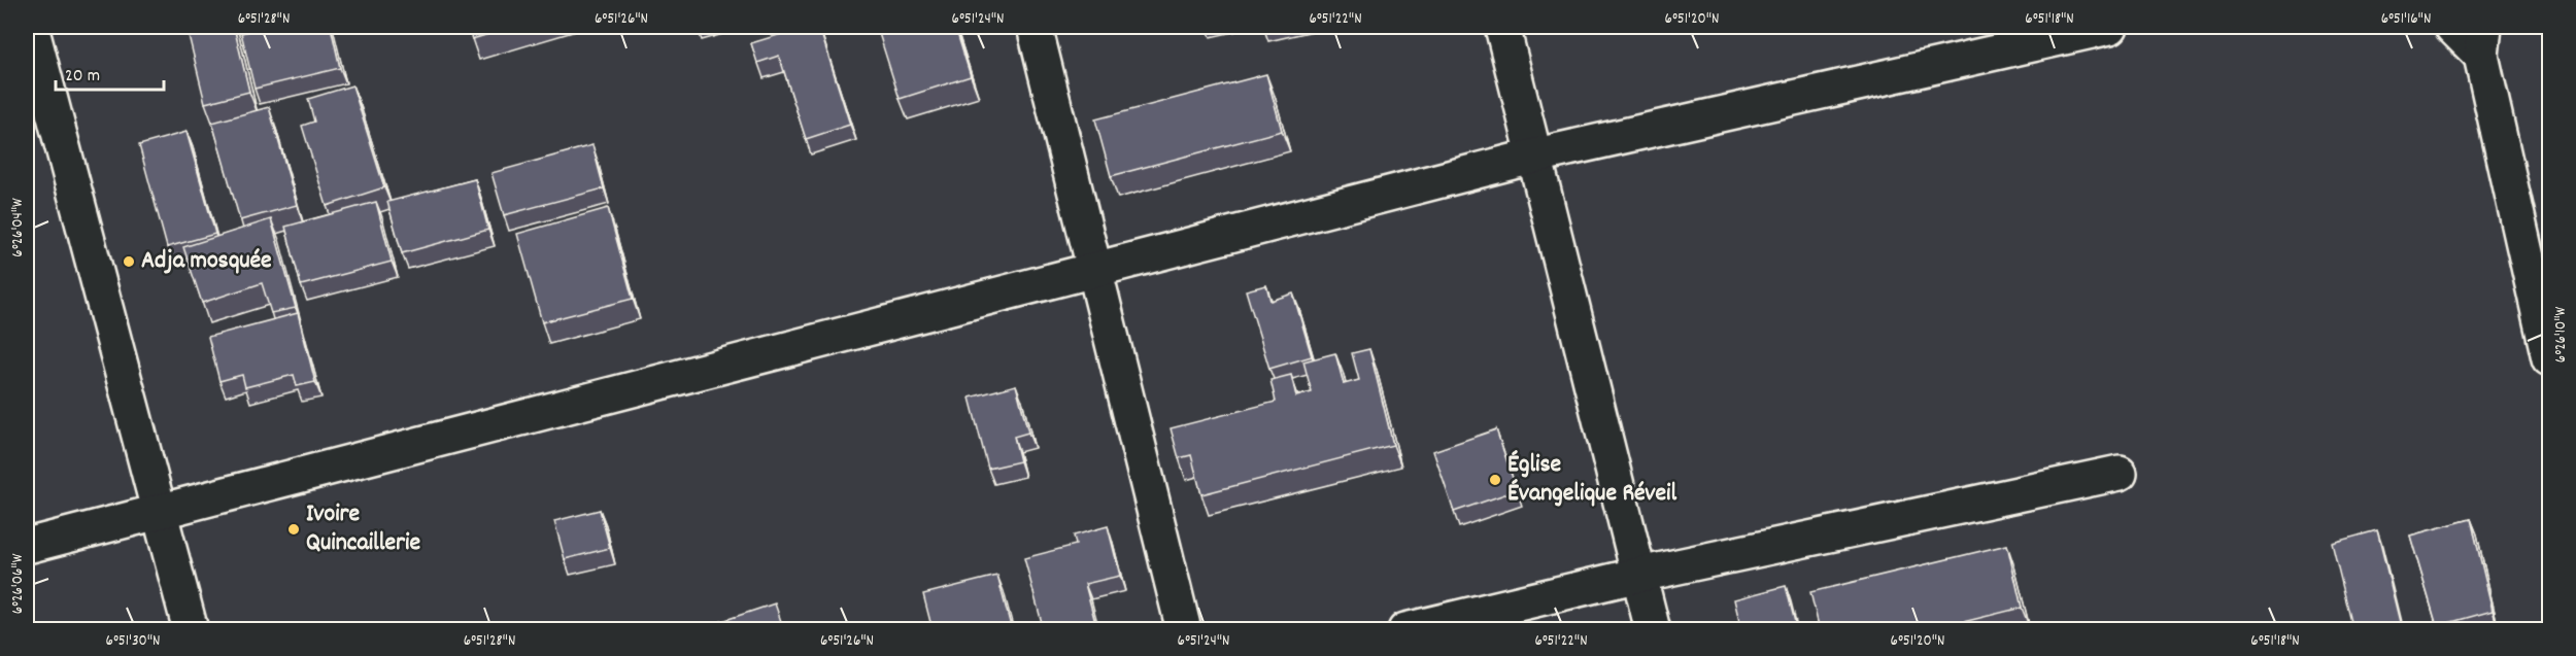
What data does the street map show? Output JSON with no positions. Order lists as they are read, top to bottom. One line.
{"places":["Adja mosquée","Église Évangelique Réveil","Ivoire Quincaillerie"],"scale_bar":"20 m","coordinates":["6°51'28\"N","6°51'26\"N","6°51'24\"N","6°51'22\"N","6°51'20\"N","6°51'18\"N","6°51'16\"N","6°26'04\"W","6°26'10\"W","6°26'06\"W","6°51'30\"N"]}
